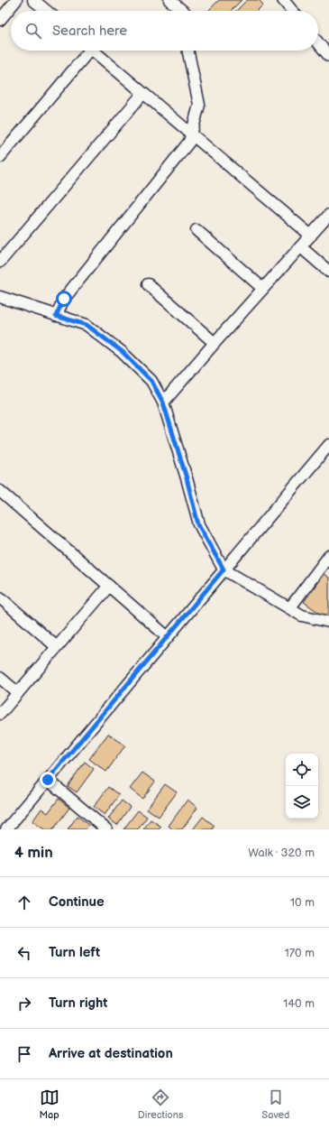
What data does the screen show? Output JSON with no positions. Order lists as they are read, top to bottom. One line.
{"page":{"search":"Search here","heading":["4 min","Walk · 320 m"],"list":[["Continue","10 m"],["Turn left","170 m"],["Turn right","140 m"],"Arrive at destination"],"nav":["Map","Directions","Saved"]}}
